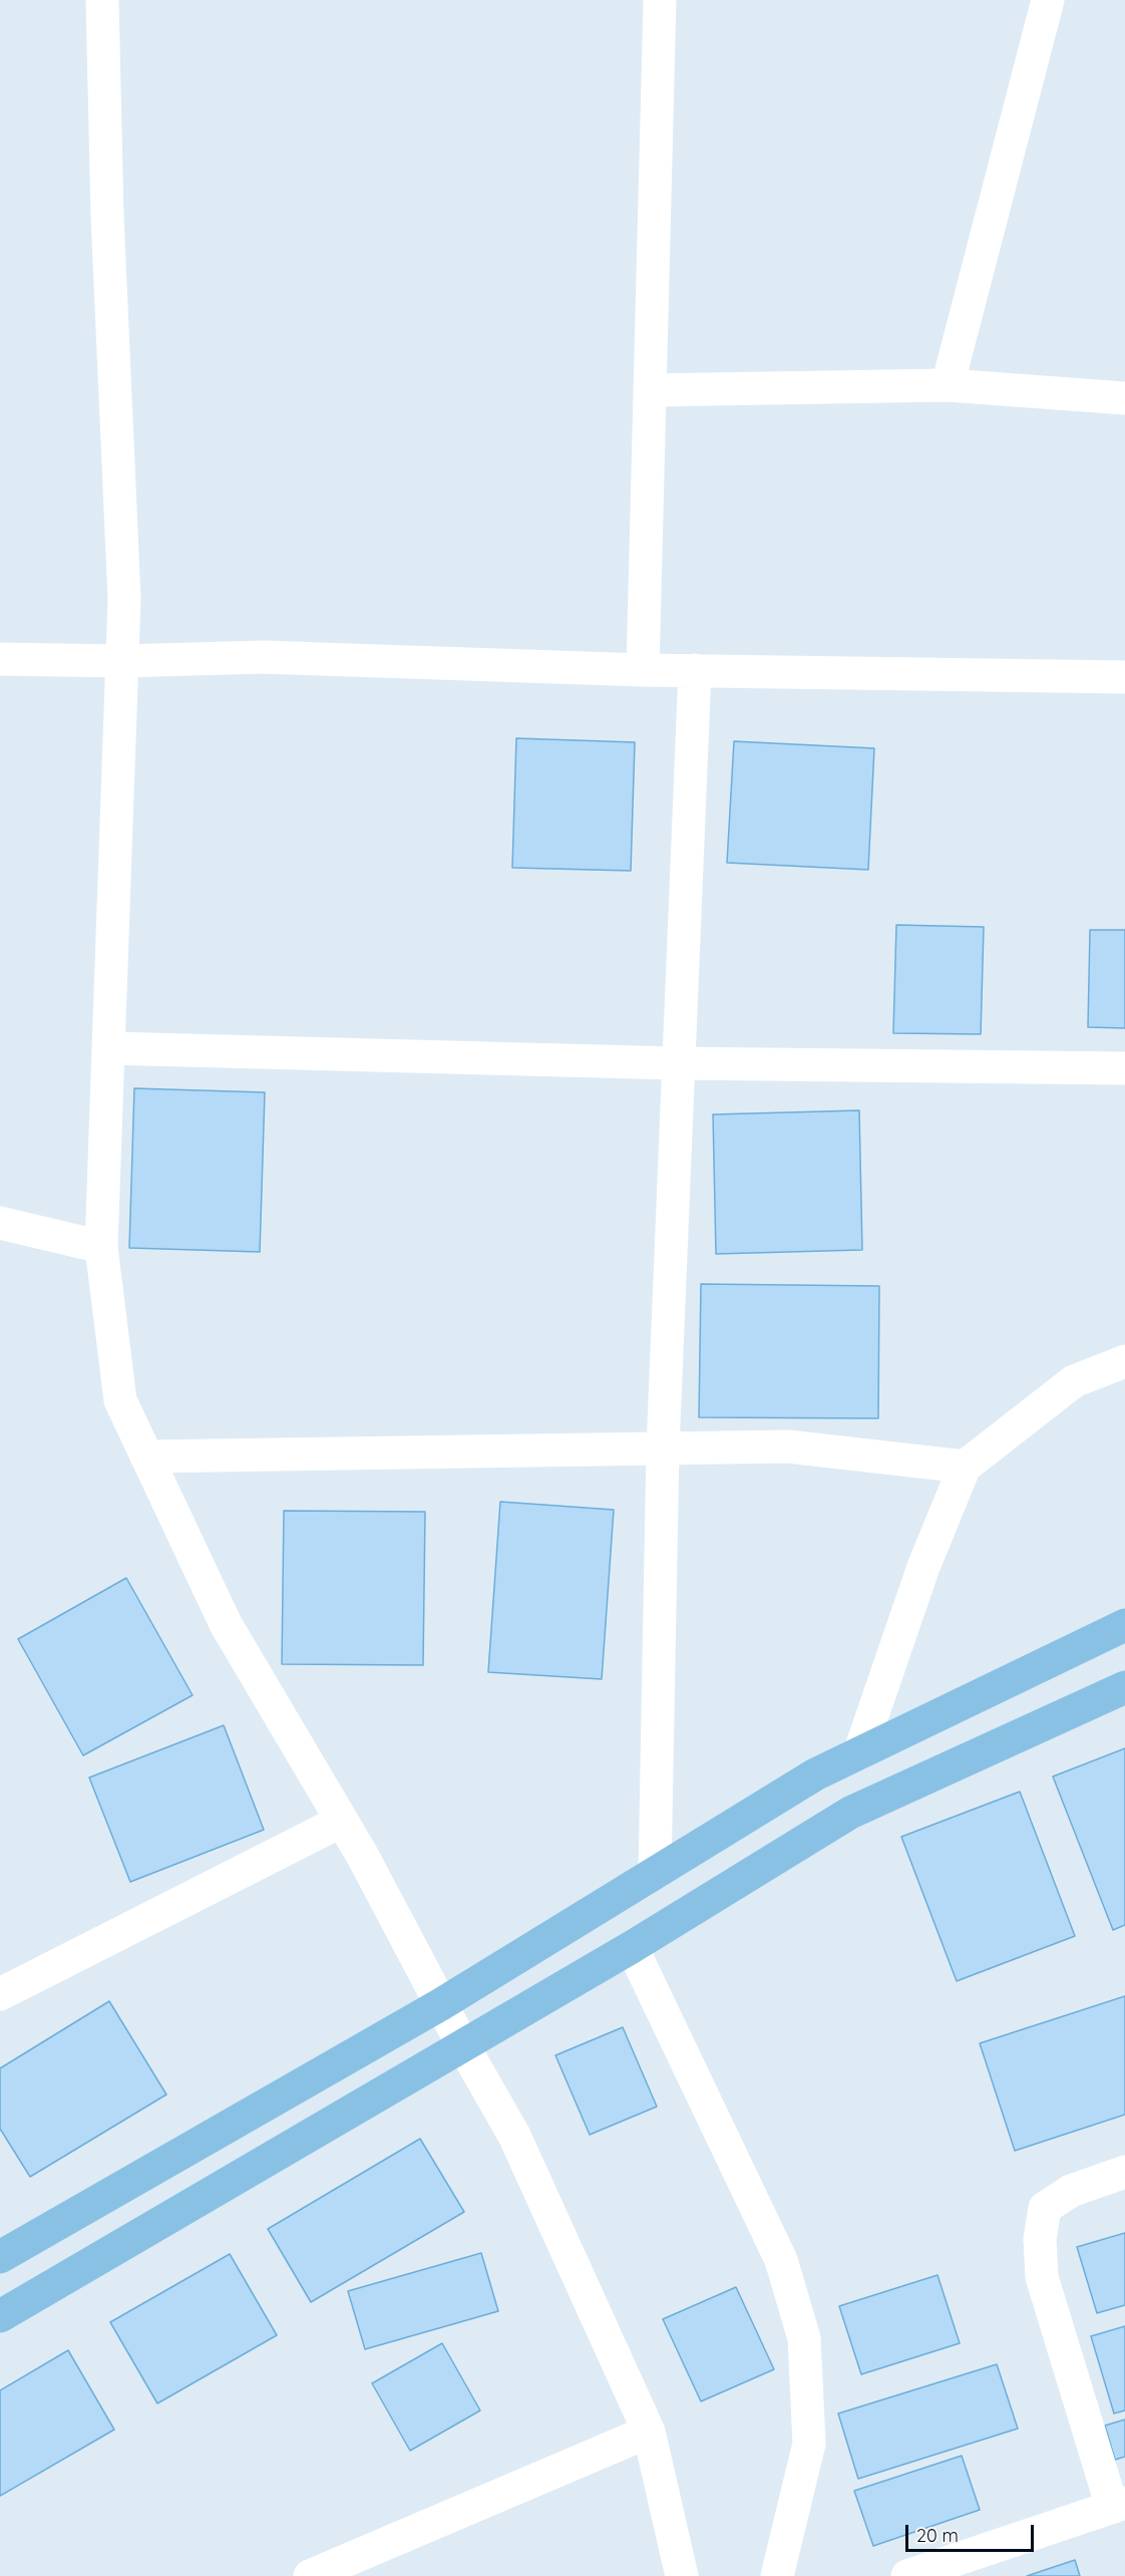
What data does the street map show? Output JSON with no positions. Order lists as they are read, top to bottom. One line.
{"scale_bar":"20 m"}
